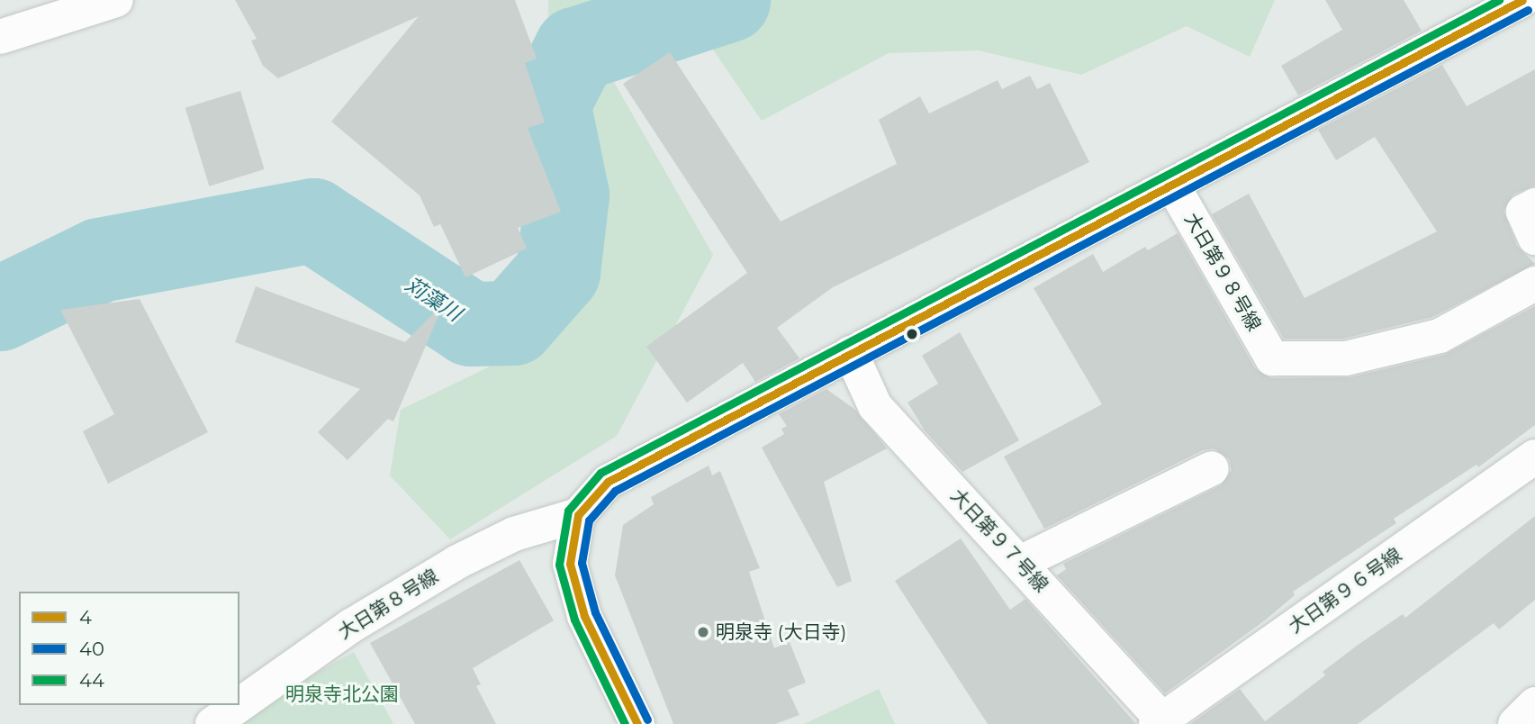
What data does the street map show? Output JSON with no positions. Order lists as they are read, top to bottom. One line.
{"streets":{"street":["大日第９８号線","大日第９７号線","大日第９６号線","大日第８号線"]},"crossings":[["大日第９７号線","大日第９６号線"]],"water":["苅藻川"],"parks":["明泉寺北公園"],"places":["明泉寺 (大日寺)"],"lines":["transit line 4","transit line 44","transit line 40"],"legend":["4","40","44"]}
